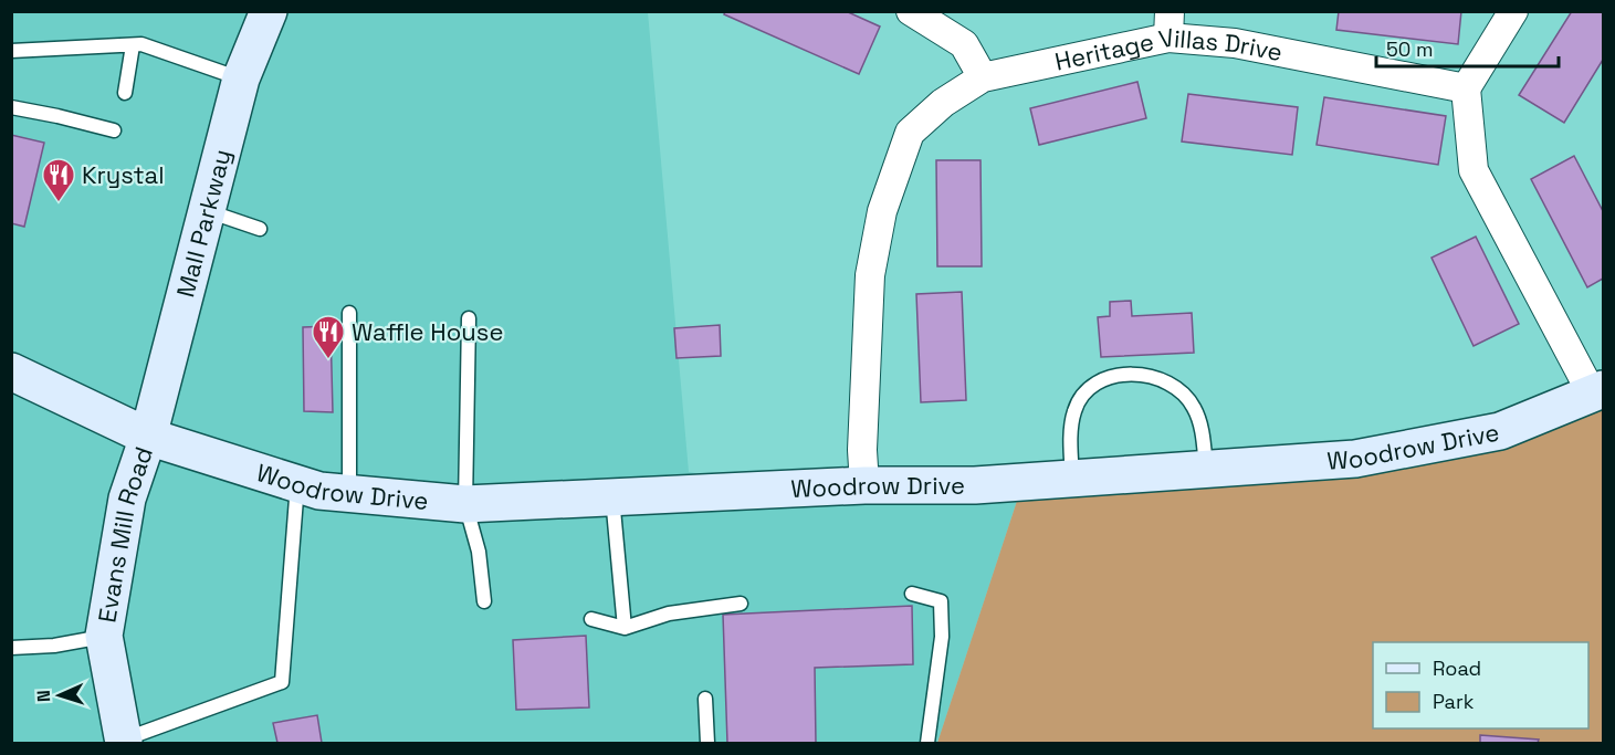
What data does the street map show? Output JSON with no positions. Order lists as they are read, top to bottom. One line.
{"streets":{"street":["Heritage Villas Drive","Mall Parkway","Woodrow Drive","Evans Mill Road"]},"crossings":[["Heritage Villas Drive","Woodrow Drive"],["Mall Parkway","Woodrow Drive"],["Mall Parkway","Evans Mill Road"],["Woodrow Drive","Evans Mill Road"]],"places":{"restaurant":["Krystal","Waffle House"]},"legend":["Road","Park"],"scale_bar":"50 m","north":"left"}
